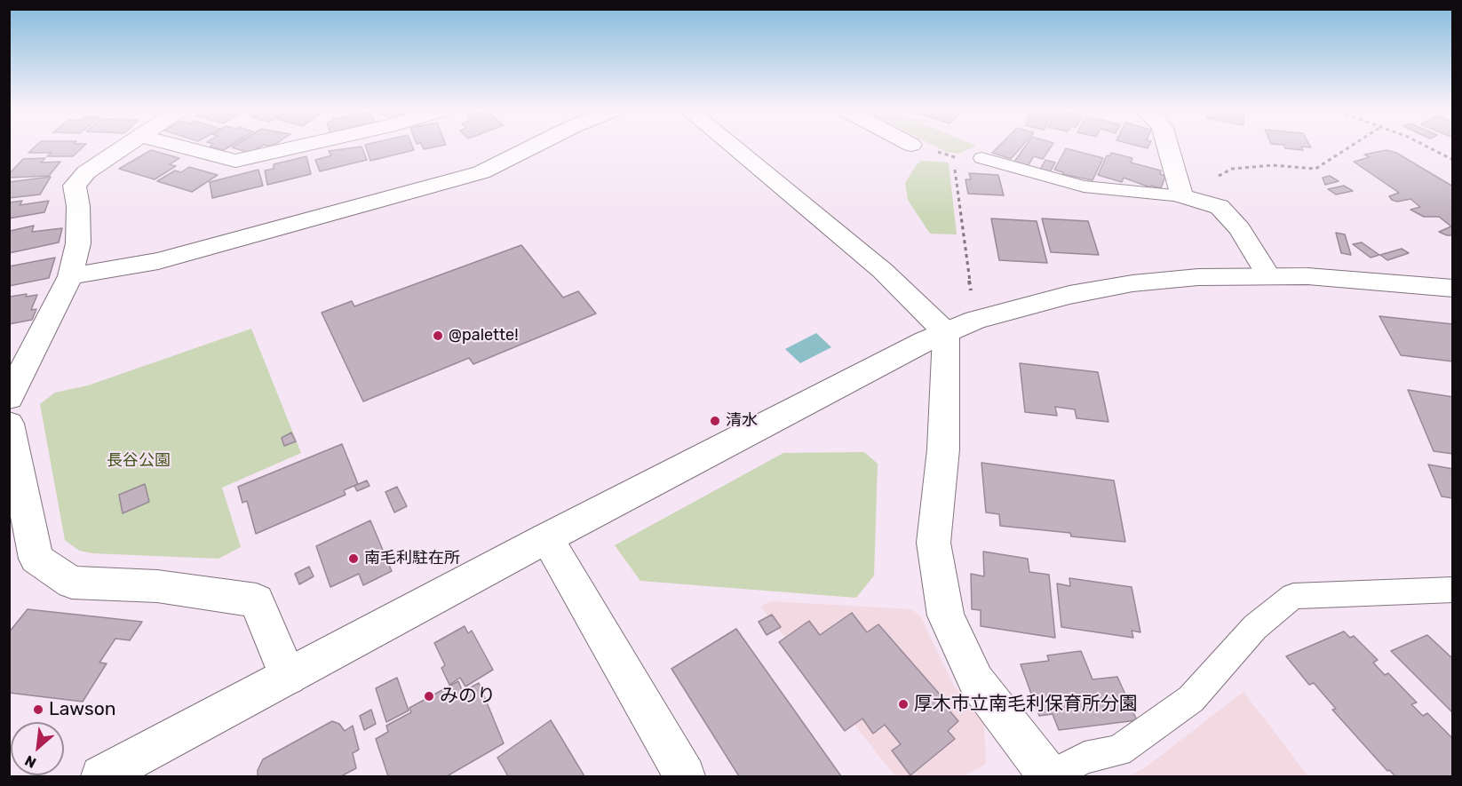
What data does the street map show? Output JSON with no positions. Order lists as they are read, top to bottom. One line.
{"parks":["長谷公園"],"places":["@palette!","清水","南毛利駐在所","みのり","厚木市立南毛利保育所分園","Lawson"],"north":"bottom left"}
